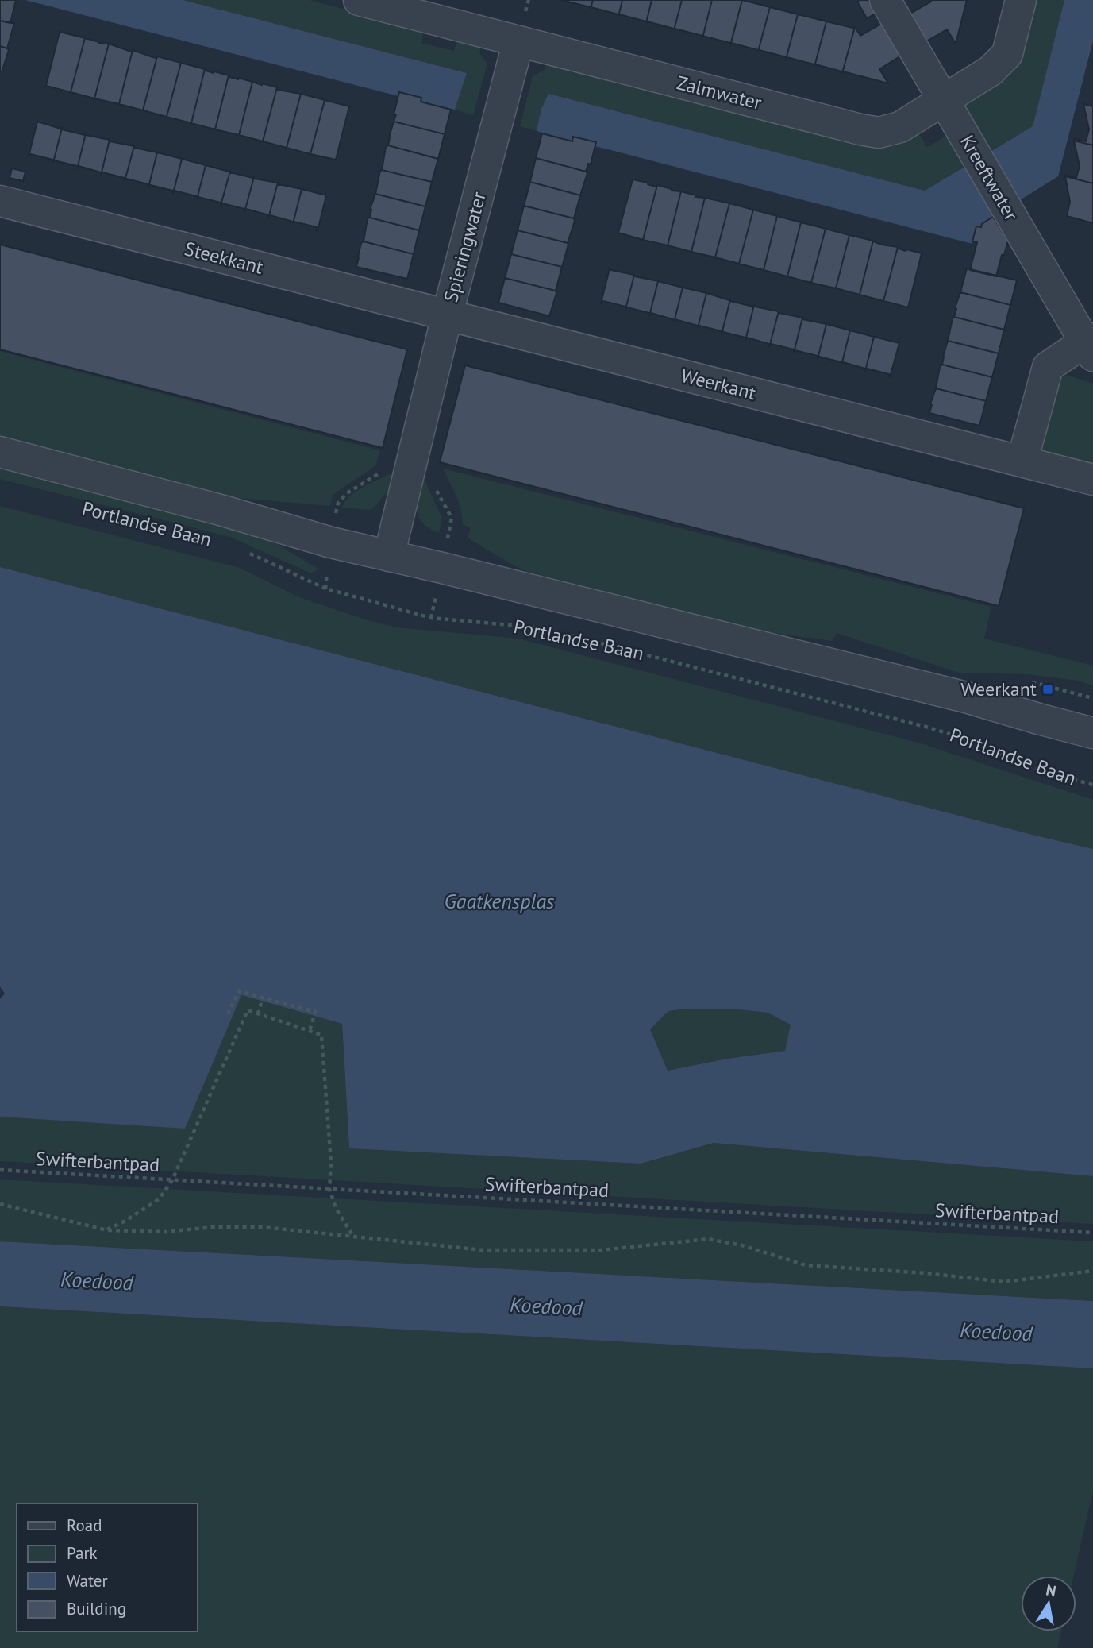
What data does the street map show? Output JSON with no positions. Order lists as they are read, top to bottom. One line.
{"streets":{"street":["Zalmwater","Kreeftwater","Spieringwater","Steekkant","Weerkant","Portlandse Baan"],"path":["Swifterbantpad"]},"crossings":[["Zalmwater","Kreeftwater"],["Zalmwater","Spieringwater"],["Spieringwater","Steekkant"],["Spieringwater","Weerkant"],["Spieringwater","Portlandse Baan"],["Steekkant","Weerkant"]],"water":["Gaatkensplas","Koedood"],"places":{"transit":["Weerkant"]},"legend":["Road","Park","Water","Building"],"north":"top"}
